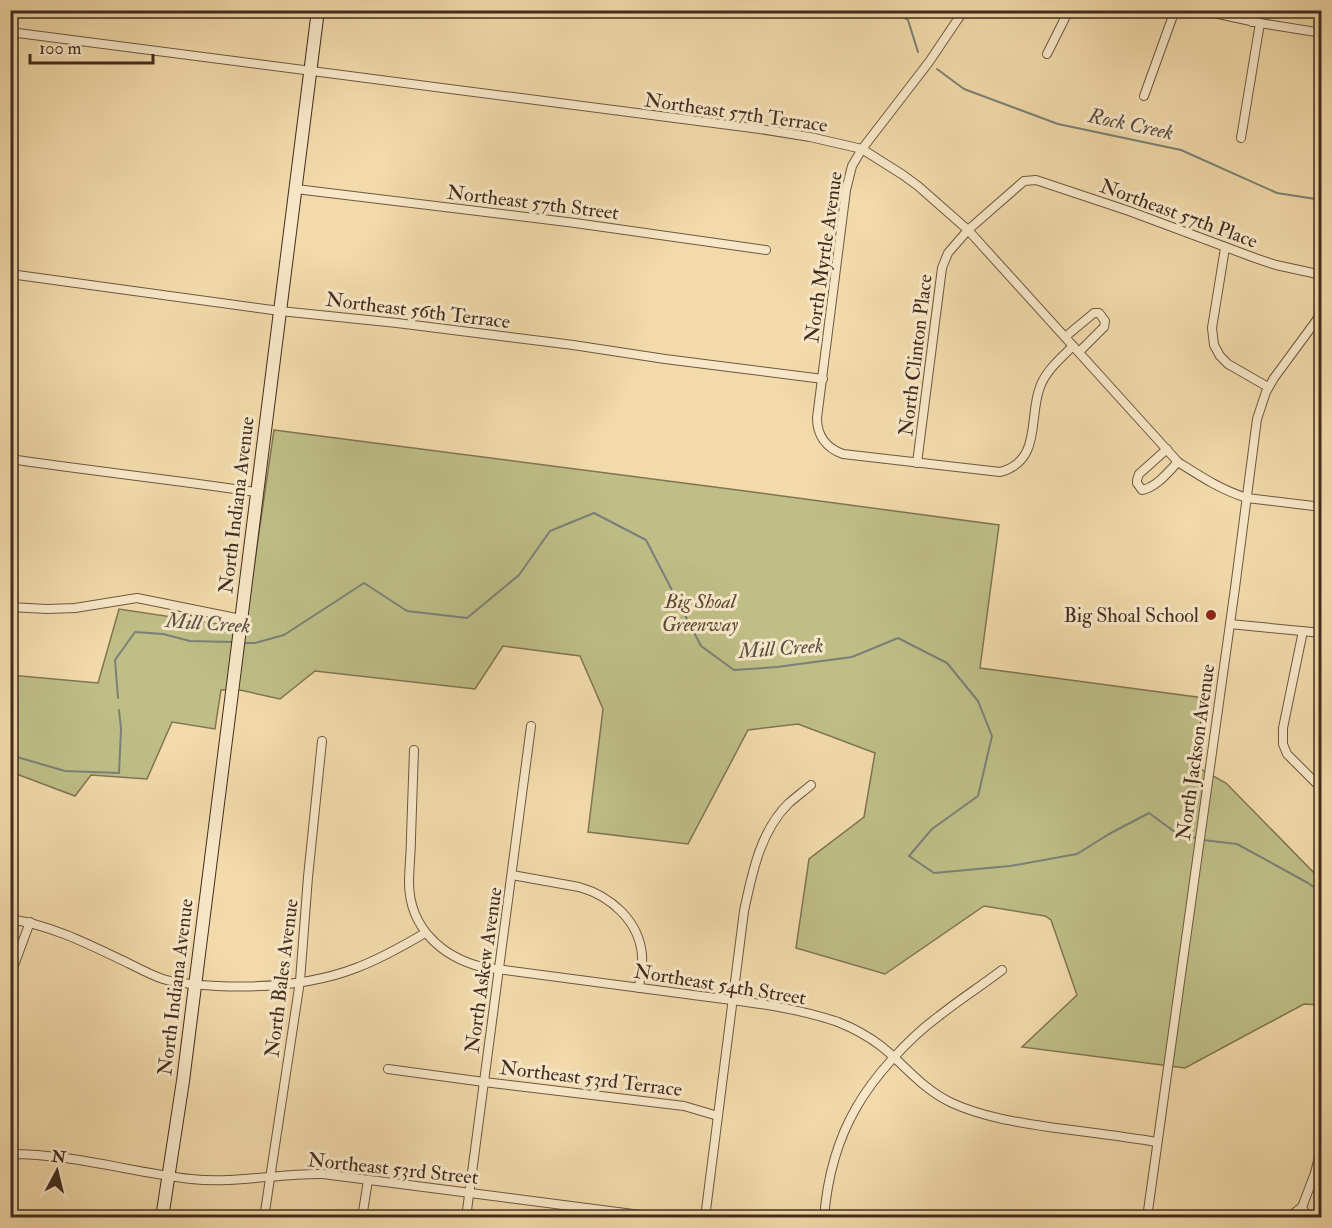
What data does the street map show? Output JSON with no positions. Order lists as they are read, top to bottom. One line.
{"streets":{"street":["Northeast 57th Terrace","Northeast 57th Street","Northeast 57th Place","North Myrtle Avenue","Northeast 56th Terrace","North Clinton Place","North Indiana Avenue","North Jackson Avenue","North Askew Avenue","North Bales Avenue","Northeast 54th Street","Northeast 53rd Terrace","Northeast 53rd Street"]},"crossings":[["Northeast 57th Terrace","North Myrtle Avenue"],["Northeast 57th Terrace","North Clinton Place"],["Northeast 57th Terrace","North Indiana Avenue"],["Northeast 57th Terrace","North Jackson Avenue"],["Northeast 57th Street","North Indiana Avenue"],["Northeast 57th Place","North Clinton Place"],["North Myrtle Avenue","Northeast 56th Terrace"],["North Myrtle Avenue","North Clinton Place"],["Northeast 56th Terrace","North Indiana Avenue"],["North Indiana Avenue","Northeast 53rd Street"],["North Jackson Avenue","Northeast 54th Street"],["North Askew Avenue","Northeast 54th Street"],["North Askew Avenue","Northeast 53rd Terrace"],["North Askew Avenue","Northeast 53rd Street"],["North Bales Avenue","Northeast 53rd Street"]],"water":["Rock Creek","Mill Creek"],"parks":["Big Shoal Greenway"],"places":["Big Shoal School"],"scale_bar":"100 m","north":"top"}
